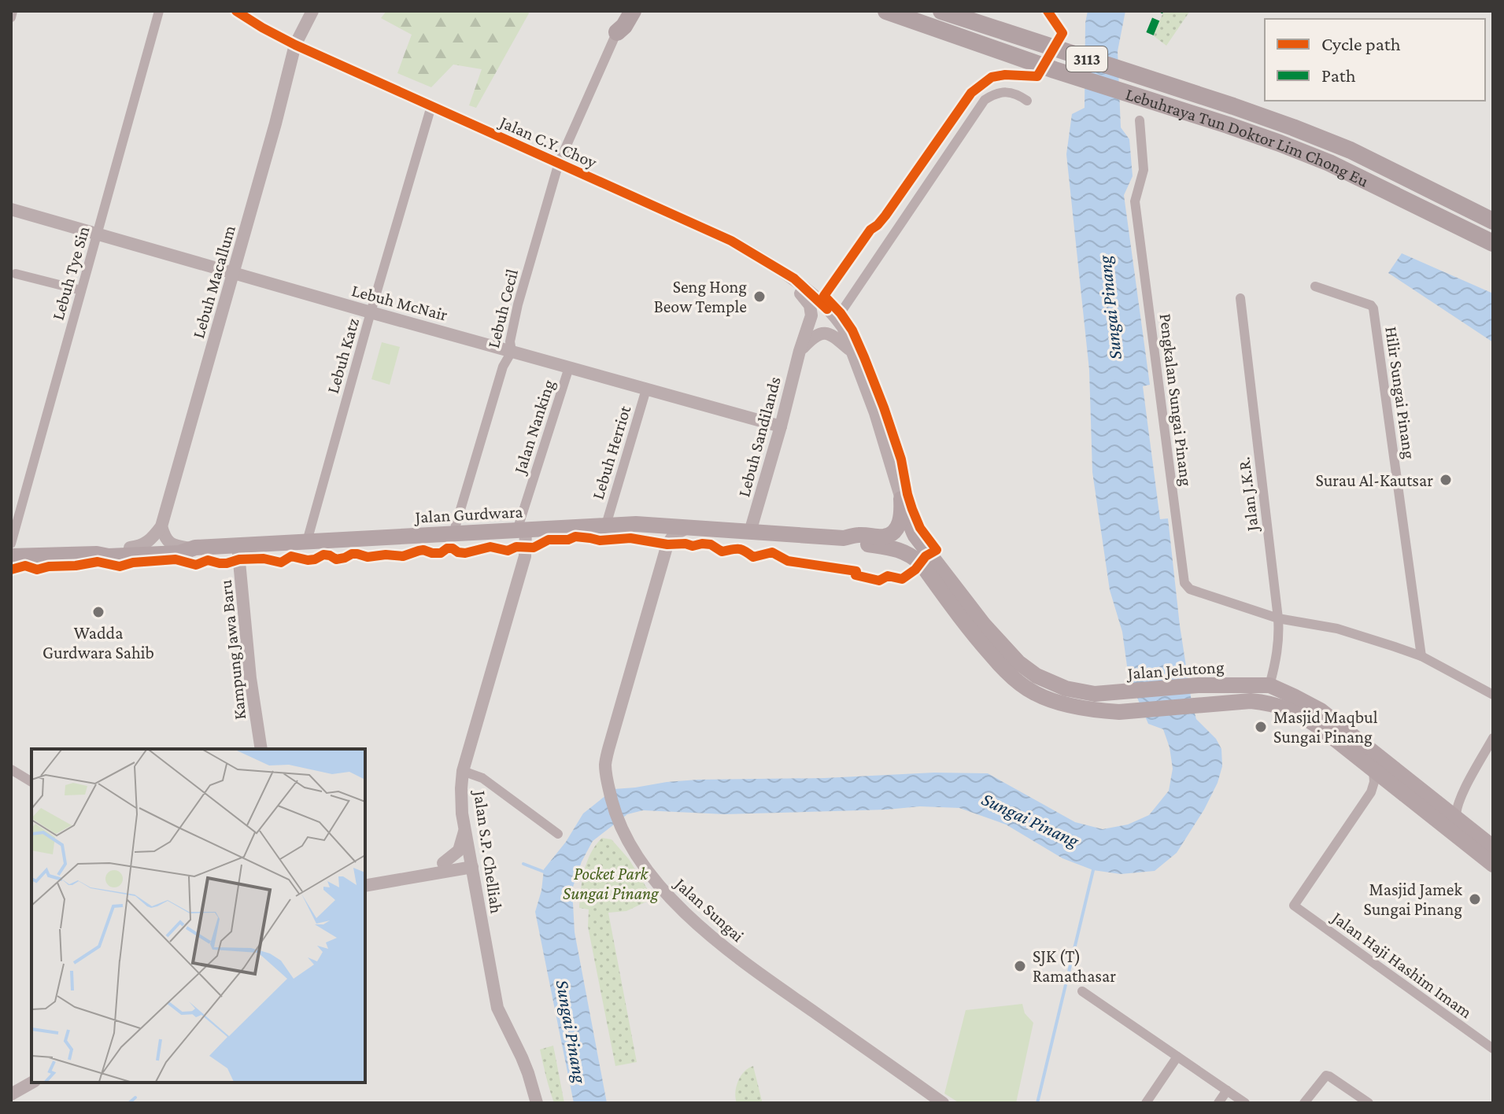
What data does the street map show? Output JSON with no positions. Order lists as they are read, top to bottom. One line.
{"streets":{"highway":["3113","Lebuhraya Tun Doktor Lim Chong Eu"],"main road":["Jalan Gurdwara","Jalan Jelutong"],"street":["Jalan C.Y. Choy","Lebuh Tye Sin","Lebuh Macallum","Lebuh McNair","Lebuh Cecil","Lebuh Katz","Hilir Sungai Pinang","Pengkalan Sungai Pinang","Jalan Nanking","Lebuh Sandilands","Lebuh Herriot","Jalan J.K.R.","Kampung Jawa Baru","Jalan S.P. Chelliah","Jalan Sungai","Jalan Haji Hashim Imam"]},"crossings":[["Jalan C.Y. Choy","Lebuh Macallum"],["Jalan C.Y. Choy","Lebuh Cecil"],["Jalan C.Y. Choy","Lebuh Katz"],["Jalan C.Y. Choy","Lebuh Sandilands"],["Jalan C.Y. Choy","Jalan Gurdwara"],["Jalan C.Y. Choy","Jalan Jelutong"],["Lebuh Tye Sin","Lebuh McNair"],["Lebuh Macallum","Lebuh McNair"],["Lebuh McNair","Lebuh Cecil"],["Lebuh McNair","Lebuh Katz"],["Lebuh McNair","Jalan Nanking"],["Lebuh McNair","Lebuh Sandilands"],["Lebuh McNair","Lebuh Herriot"],["Lebuh Cecil","Jalan Gurdwara"],["Lebuh Katz","Jalan Gurdwara"],["Pengkalan Sungai Pinang","Jalan J.K.R."],["Jalan Nanking","Jalan Gurdwara"],["Jalan Nanking","Jalan S.P. Chelliah"],["Lebuh Sandilands","Jalan Gurdwara"],["Lebuh Herriot","Jalan Gurdwara"],["Jalan J.K.R.","Jalan Jelutong"],["Jalan Gurdwara","Kampung Jawa Baru"],["Jalan Gurdwara","Jalan Jelutong"],["Jalan Gurdwara","Jalan S.P. Chelliah"]],"water":["Sungai Pinang"],"parks":["Pocket Park Sungai Pinang"],"places":["Seng Hong Beow Temple","Surau Al-Kautsar","Wadda Gurdwara Sahib","Masjid Maqbul Sungai Pinang","Masjid Jamek Sungai Pinang","SJK (T) Ramathasar"],"legend":["Cycle path","Path"]}
